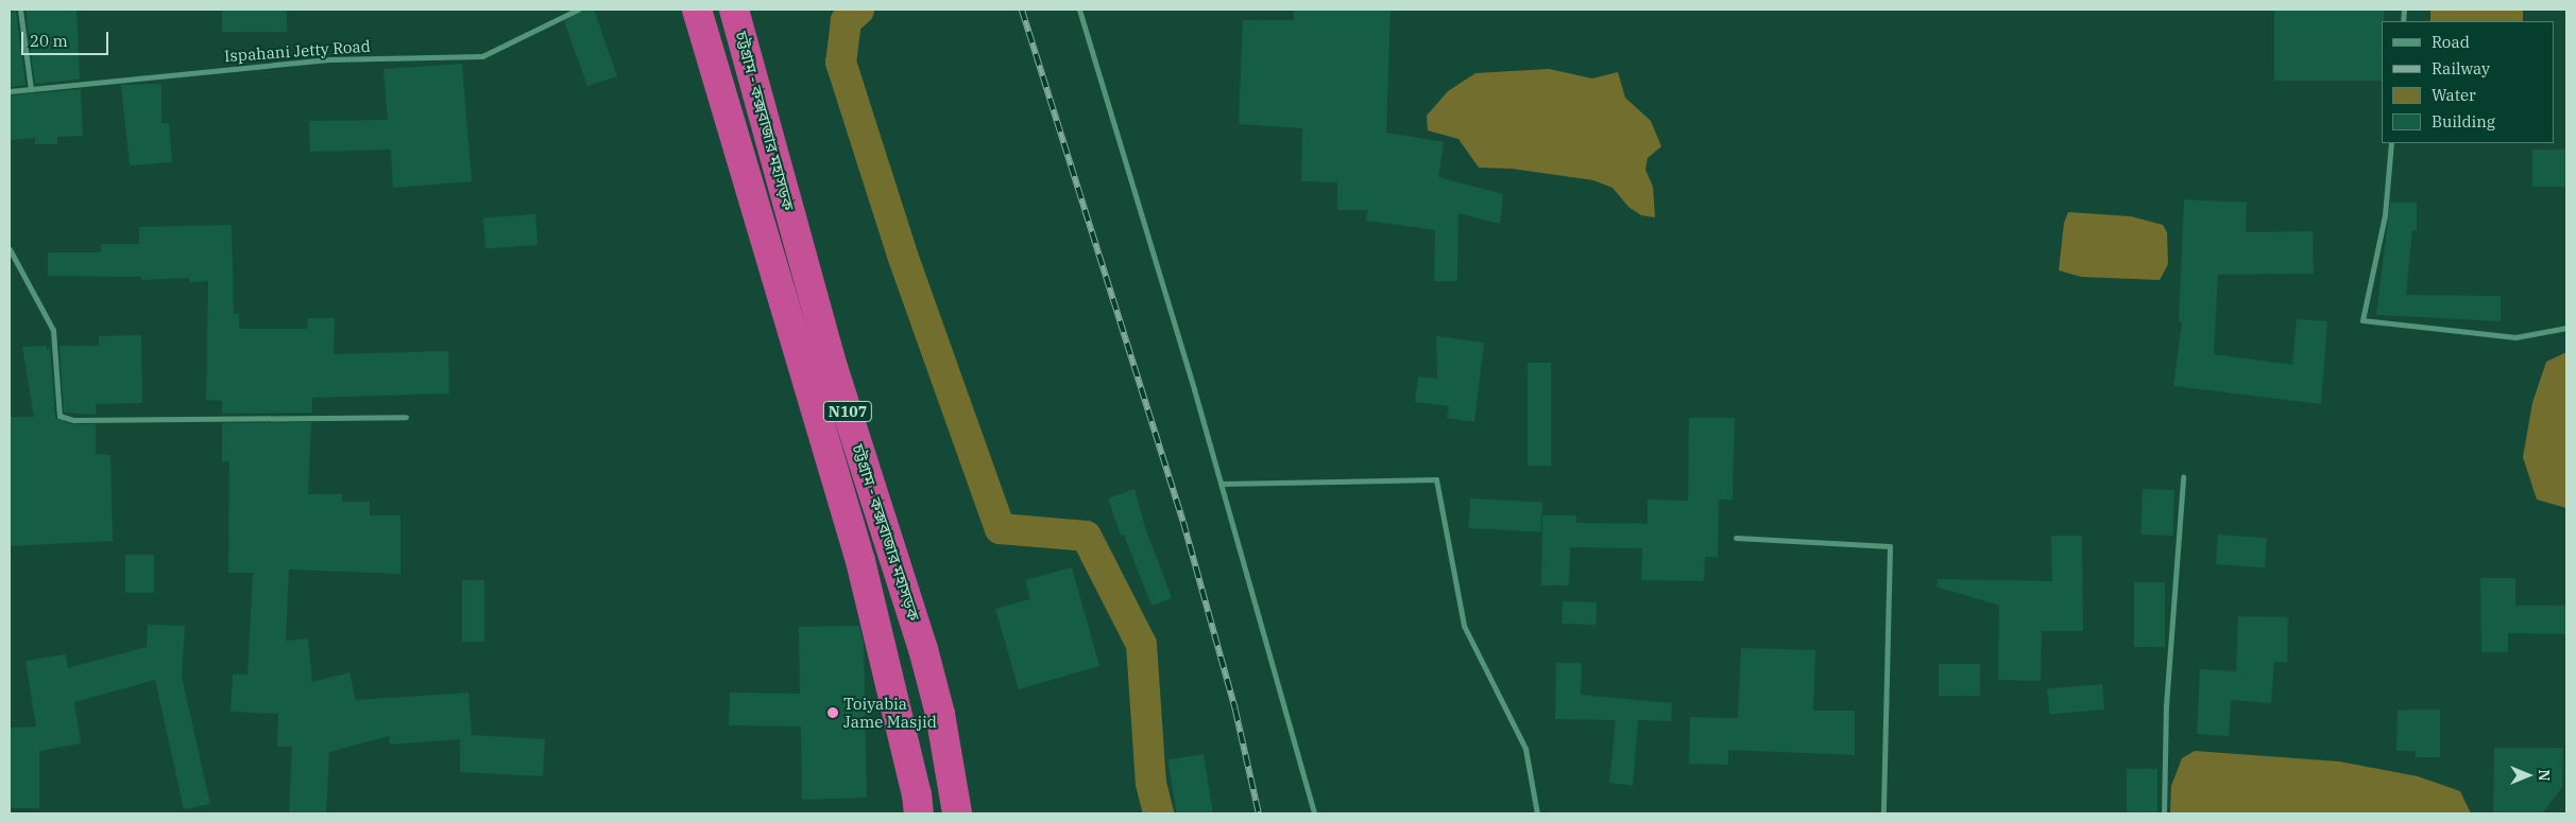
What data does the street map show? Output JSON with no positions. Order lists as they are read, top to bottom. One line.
{"streets":{"highway":["চট্টগ্রাম - কক্সবাজার মহাসড়ক","N107"],"street":["Ispahani Jetty Road"]},"places":["Toiyabia Jame Masjid"],"legend":["Road","Railway","Water","Building"],"scale_bar":"20 m","north":"right"}
